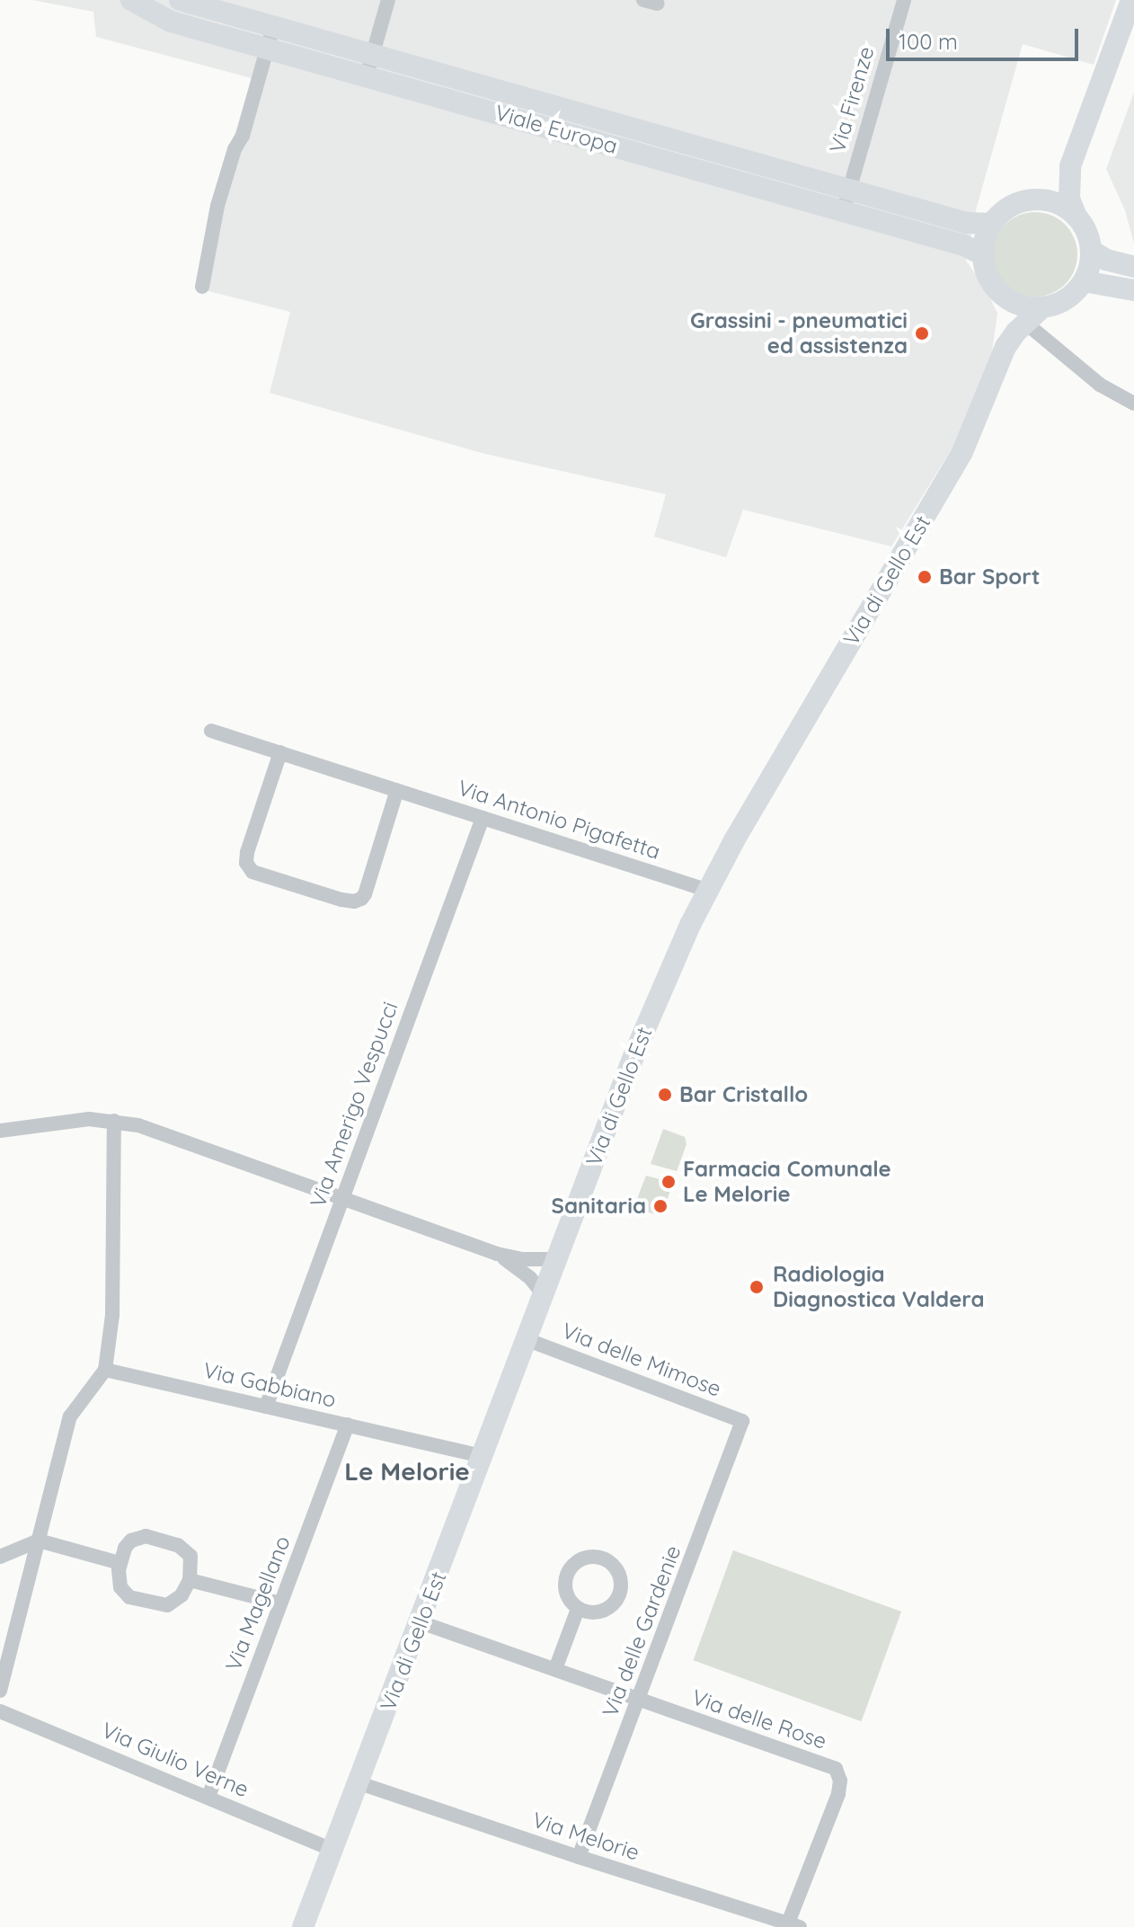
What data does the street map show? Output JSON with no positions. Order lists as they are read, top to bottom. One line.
{"streets":{"main road":["Viale Europa","Via di Gello Est"],"street":["Via Firenze","Via Antonio Pigafetta","Via Amerigo Vespucci","Via delle Mimose","Via Gabbiano","Via Magellano","Via delle Gardenie","Via delle Rose","Via Giulio Verne","Via Melorie"]},"crossings":[["Via Firenze","Viale Europa"],["Viale Europa","Via di Gello Est"],["Via di Gello Est","Via Antonio Pigafetta"],["Via di Gello Est","Via delle Mimose"],["Via di Gello Est","Via Gabbiano"],["Via di Gello Est","Via delle Rose"],["Via di Gello Est","Via Giulio Verne"],["Via di Gello Est","Via Melorie"],["Via Antonio Pigafetta","Via Amerigo Vespucci"],["Via Amerigo Vespucci","Via Gabbiano"],["Via delle Mimose","Via delle Gardenie"],["Via Gabbiano","Via Magellano"],["Via Magellano","Via Giulio Verne"],["Via delle Gardenie","Via delle Rose"],["Via delle Gardenie","Via Melorie"],["Via delle Rose","Via Melorie"]],"districts":["Le Melorie"],"places":["Grassini - pneumatici ed assistenza","Bar Sport","Bar Cristallo","Farmacia Comunale Le Melorie","Sanitaria","Radiologia Diagnostica Valdera"],"scale_bar":"100 m"}
